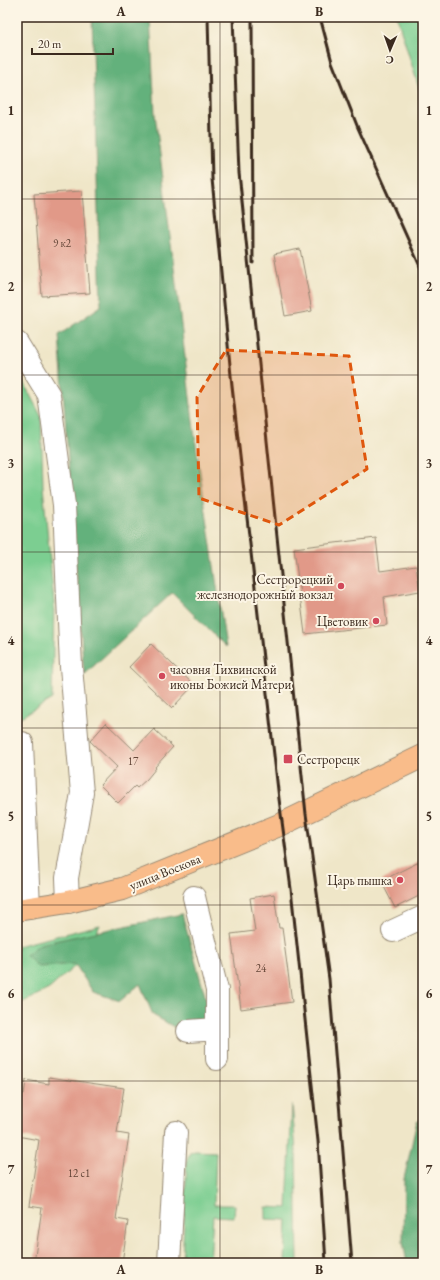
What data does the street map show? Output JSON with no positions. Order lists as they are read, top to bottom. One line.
{"streets":{"main road":["улица Воскова"]},"places":{"other":["Сестрорецкий железнодорожный вокзал","Цветовик","часовня Тихвинской иконы Божией Матери","Царь пышка"],"transit":["Сестрорецк"]},"house_numbers":["9 к2","17","24","12 с1"],"scale_bar":"20 m","north":"bottom","grid":{"columns":["A","B"],"rows":["1","2","3","4","5","6","7"]}}
